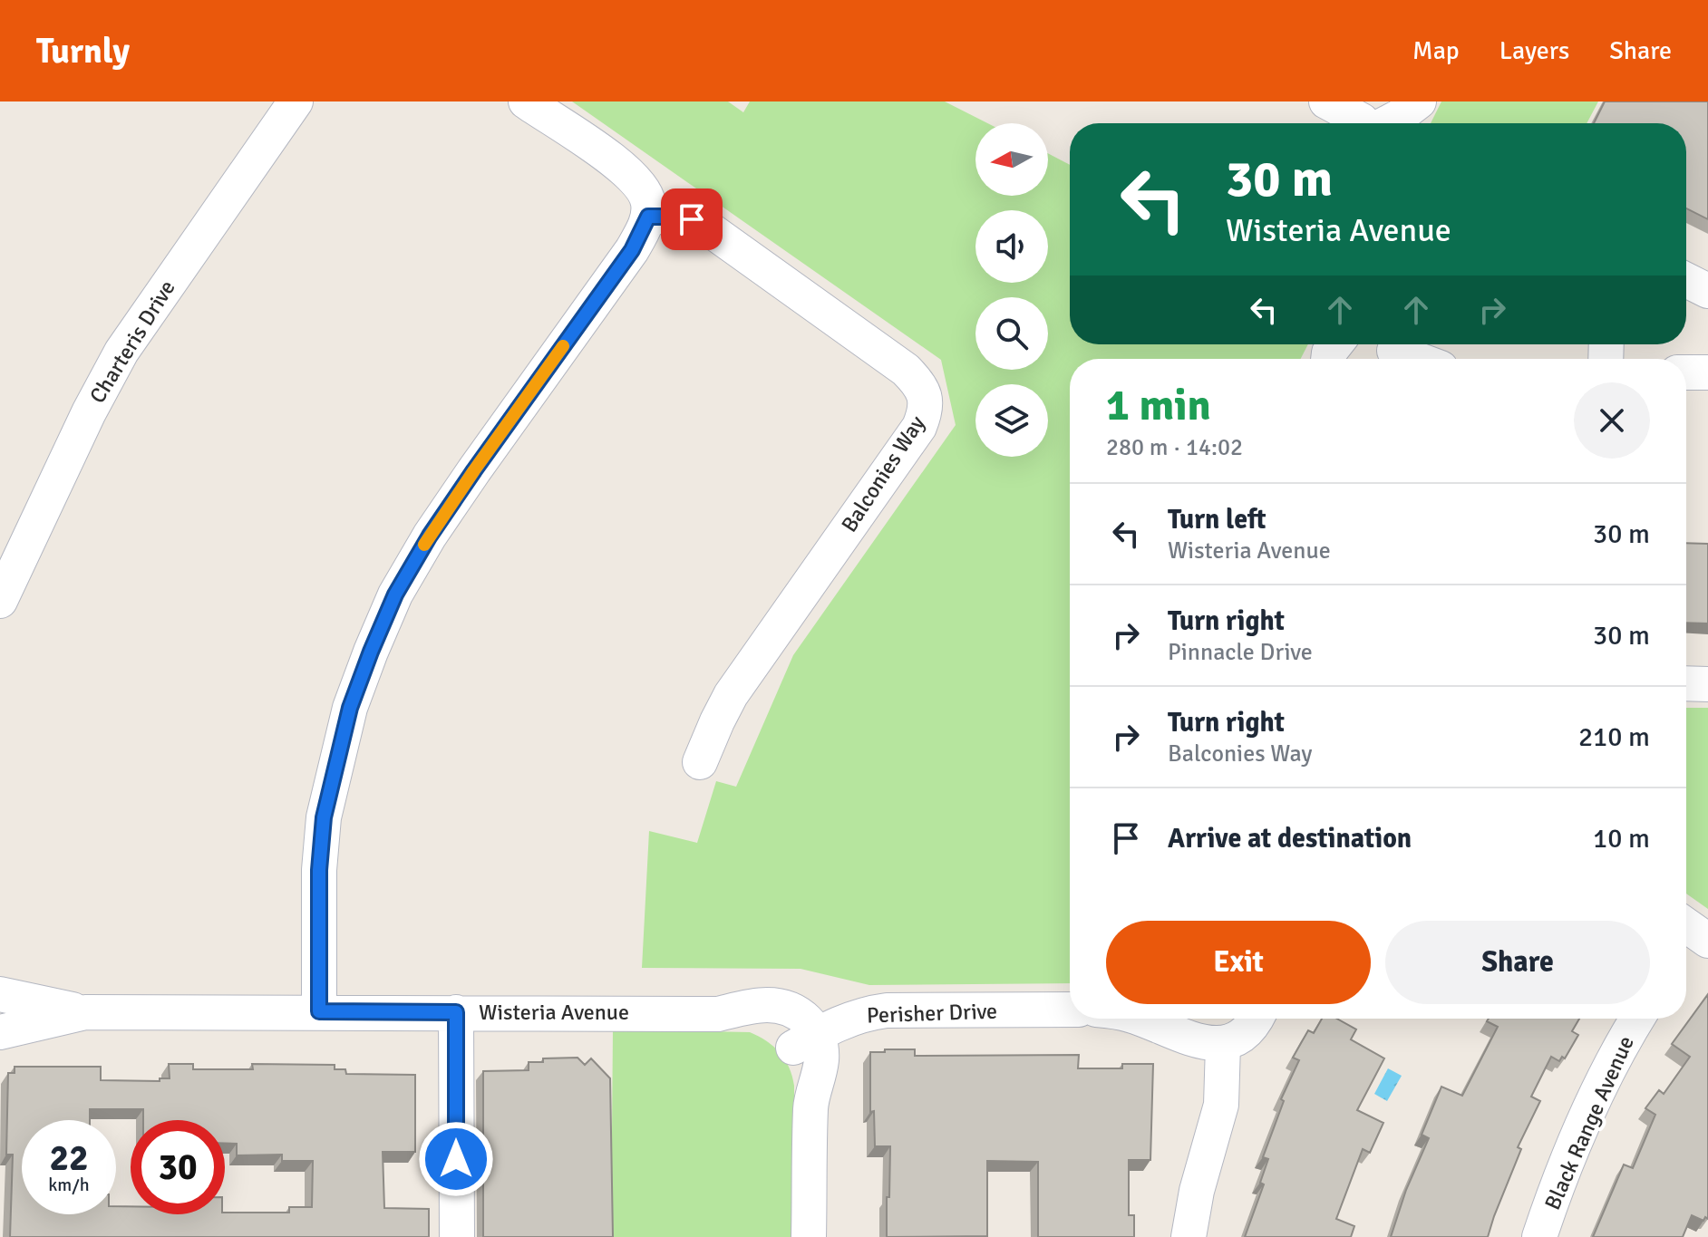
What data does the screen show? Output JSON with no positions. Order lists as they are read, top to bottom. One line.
{"streets":{"street":["Charteris Drive","Balconies Way","Wisteria Avenue","Perisher Drive","Black Range Avenue"]},"crossings":[["Wisteria Avenue","Perisher Drive"]],"north":"left","page":{"header":"Turnly","nav":["Map","Layers","Share"],"turn":["30 m","Wisteria Avenue"],"heading":["1 min","280 m · 14:02"],"list":[{"name":"Turn left","note":"Wisteria Avenue","value":"30 m"},{"name":"Turn right","note":"Pinnacle Drive","value":"30 m"},{"name":"Turn right","note":"Balconies Way","value":"210 m"},{"name":"Arrive at destination","value":"10 m"}],"buttons":["Exit","Share"],"speed":"22 km/h","limit":"30"}}
